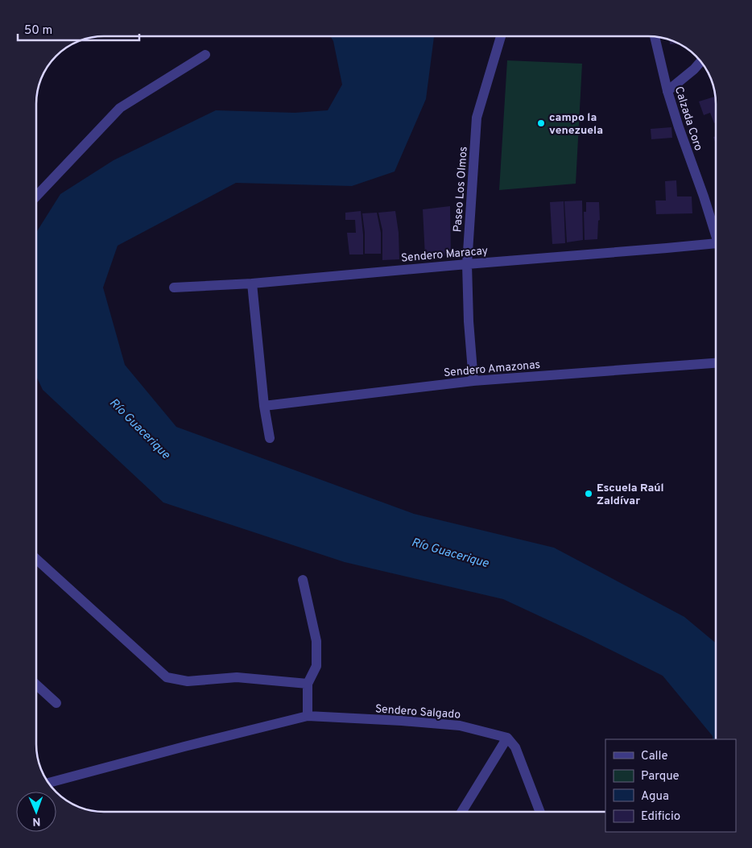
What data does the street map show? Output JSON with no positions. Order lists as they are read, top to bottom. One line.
{"streets":{"street":["Calzada Coro","Paseo Los Olmos","Sendero Maracay","Sendero Amazonas","Sendero Salgado"]},"crossings":[["Paseo Los Olmos","Sendero Maracay"],["Paseo Los Olmos","Sendero Amazonas"]],"water":["Río Guacerique"],"places":["campo la venezuela","Escuela Raúl Zaldívar"],"legend":["Calle","Parque","Agua","Edificio"],"scale_bar":"50 m","north":"bottom"}
